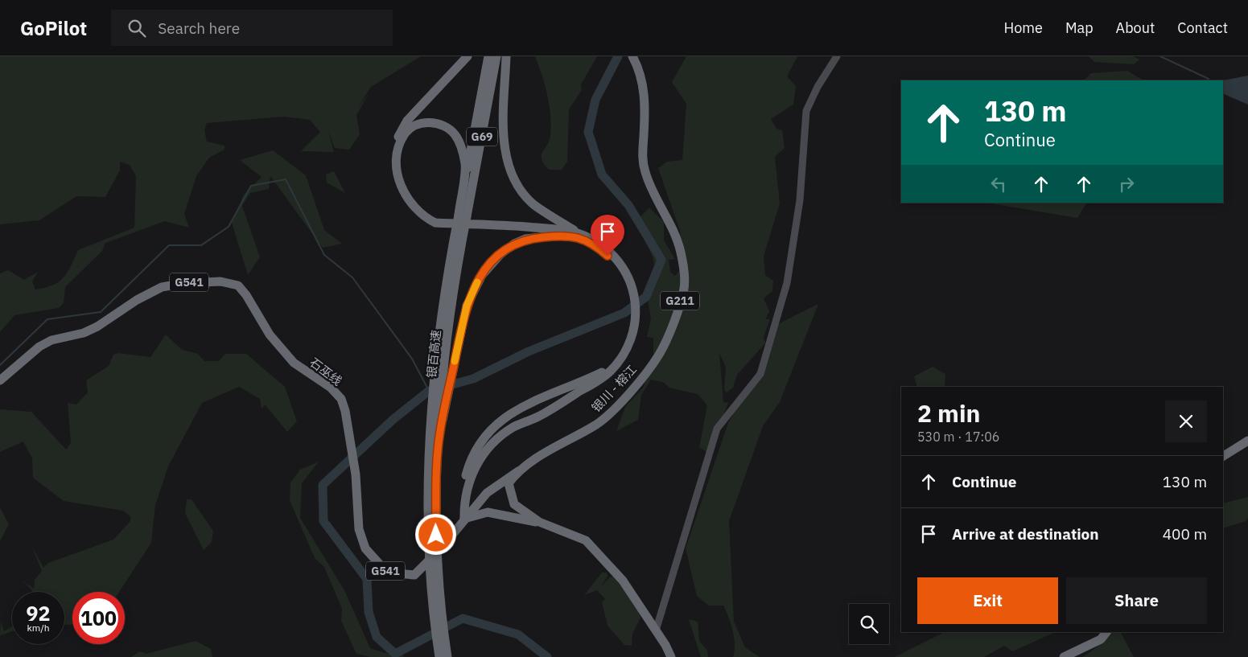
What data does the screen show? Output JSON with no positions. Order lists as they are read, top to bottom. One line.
{"streets":{"highway":["G69","G541","G211","银百高速","石巫线","银川 - 榕江"]},"page":{"header":"GoPilot","search":"Search here","nav":["Home","Map","About","Contact"],"turn":["130 m","Continue"],"heading":["2 min","530 m · 17:06"],"list":[{"name":"Continue","value":"130 m"},{"name":"Arrive at destination","value":"400 m"}],"buttons":["Exit","Share"],"speed":"92 km/h","limit":"100"}}
